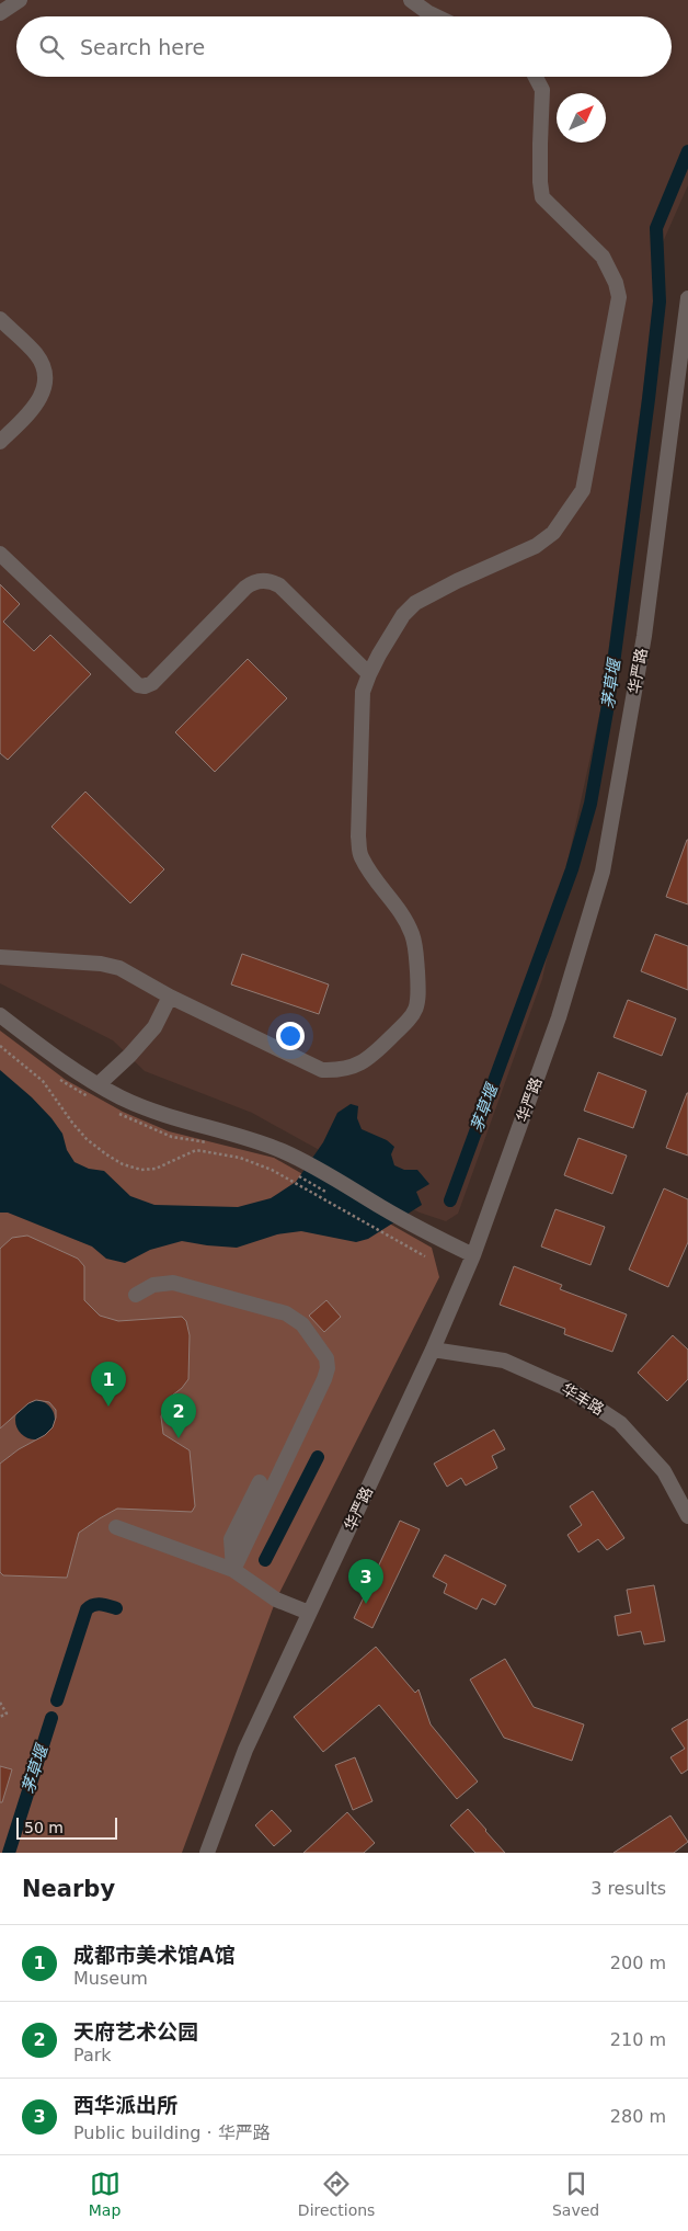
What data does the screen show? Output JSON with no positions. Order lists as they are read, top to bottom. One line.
{"streets":{"street":["华严路","华丰路"]},"crossings":[["华严路","华丰路"]],"water":["茅草堰"],"scale_bar":"50 m","north":"top right","page":{"search":"Search here","pins":["1","2","3"],"scale":"50 m","heading":["Nearby","3 results"],"list":[{"mark":"1","name":"成都市美术馆A馆","note":"Museum","value":"200 m"},{"mark":"2","name":"天府艺术公园","note":"Park","value":"210 m"},{"mark":"3","name":"西华派出所","note":"Public building · 华严路","value":"280 m"}],"nav":["Map","Directions","Saved"]}}
